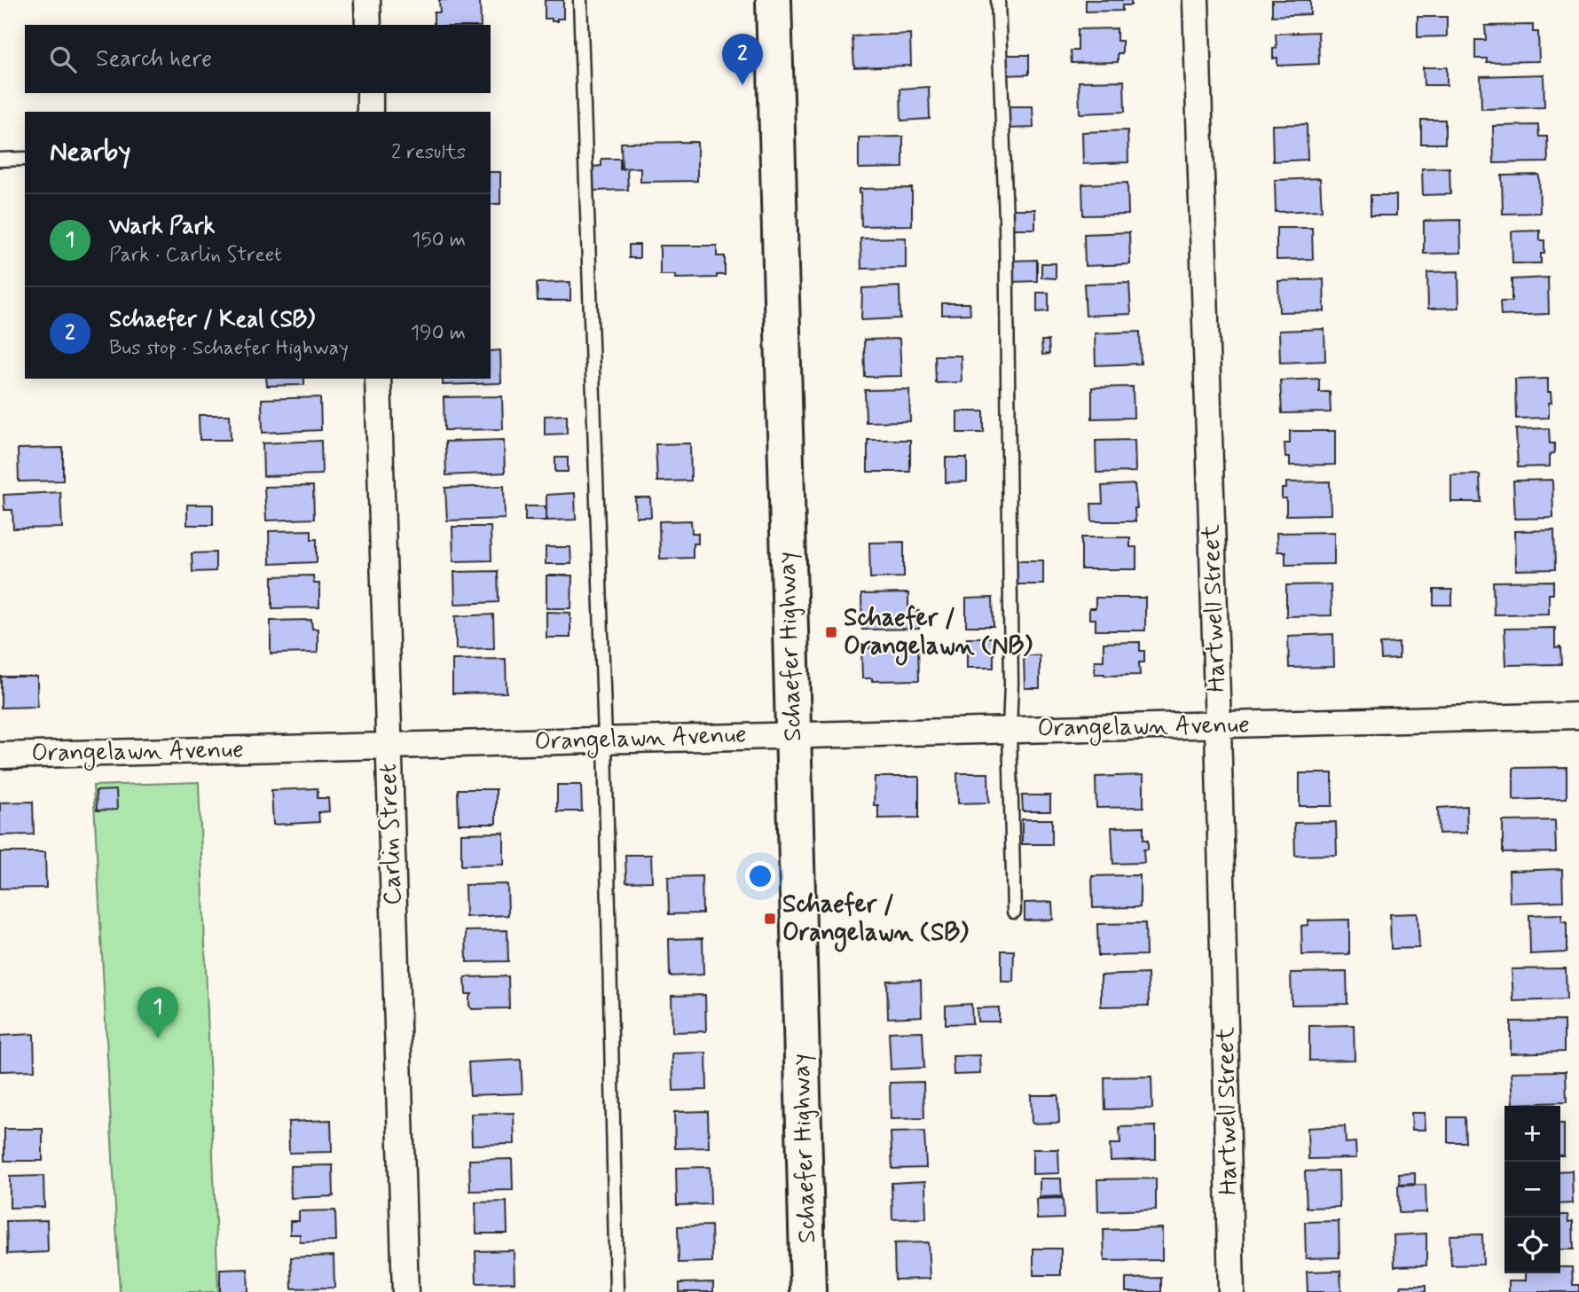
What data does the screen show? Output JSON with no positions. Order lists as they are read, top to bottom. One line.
{"streets":{"main road":["Schaefer Highway"],"street":["Hartwell Street","Orangelawn Avenue","Carlin Street"]},"crossings":[["Hartwell Street","Orangelawn Avenue"],["Schaefer Highway","Orangelawn Avenue"],["Orangelawn Avenue","Carlin Street"]],"places":{"transit":["Schaefer / Orangelawn (NB)","Schaefer / Orangelawn (SB)"]},"page":{"search":"Search here","pins":["2","1"],"heading":["Nearby","2 results"],"list":[{"mark":"1","name":"Wark Park","note":"Park · Carlin Street","value":"150 m"},{"mark":"2","name":"Schaefer / Keal (SB)","note":"Bus stop · Schaefer Highway","value":"190 m"}],"map_buttons":["+","−"]}}
